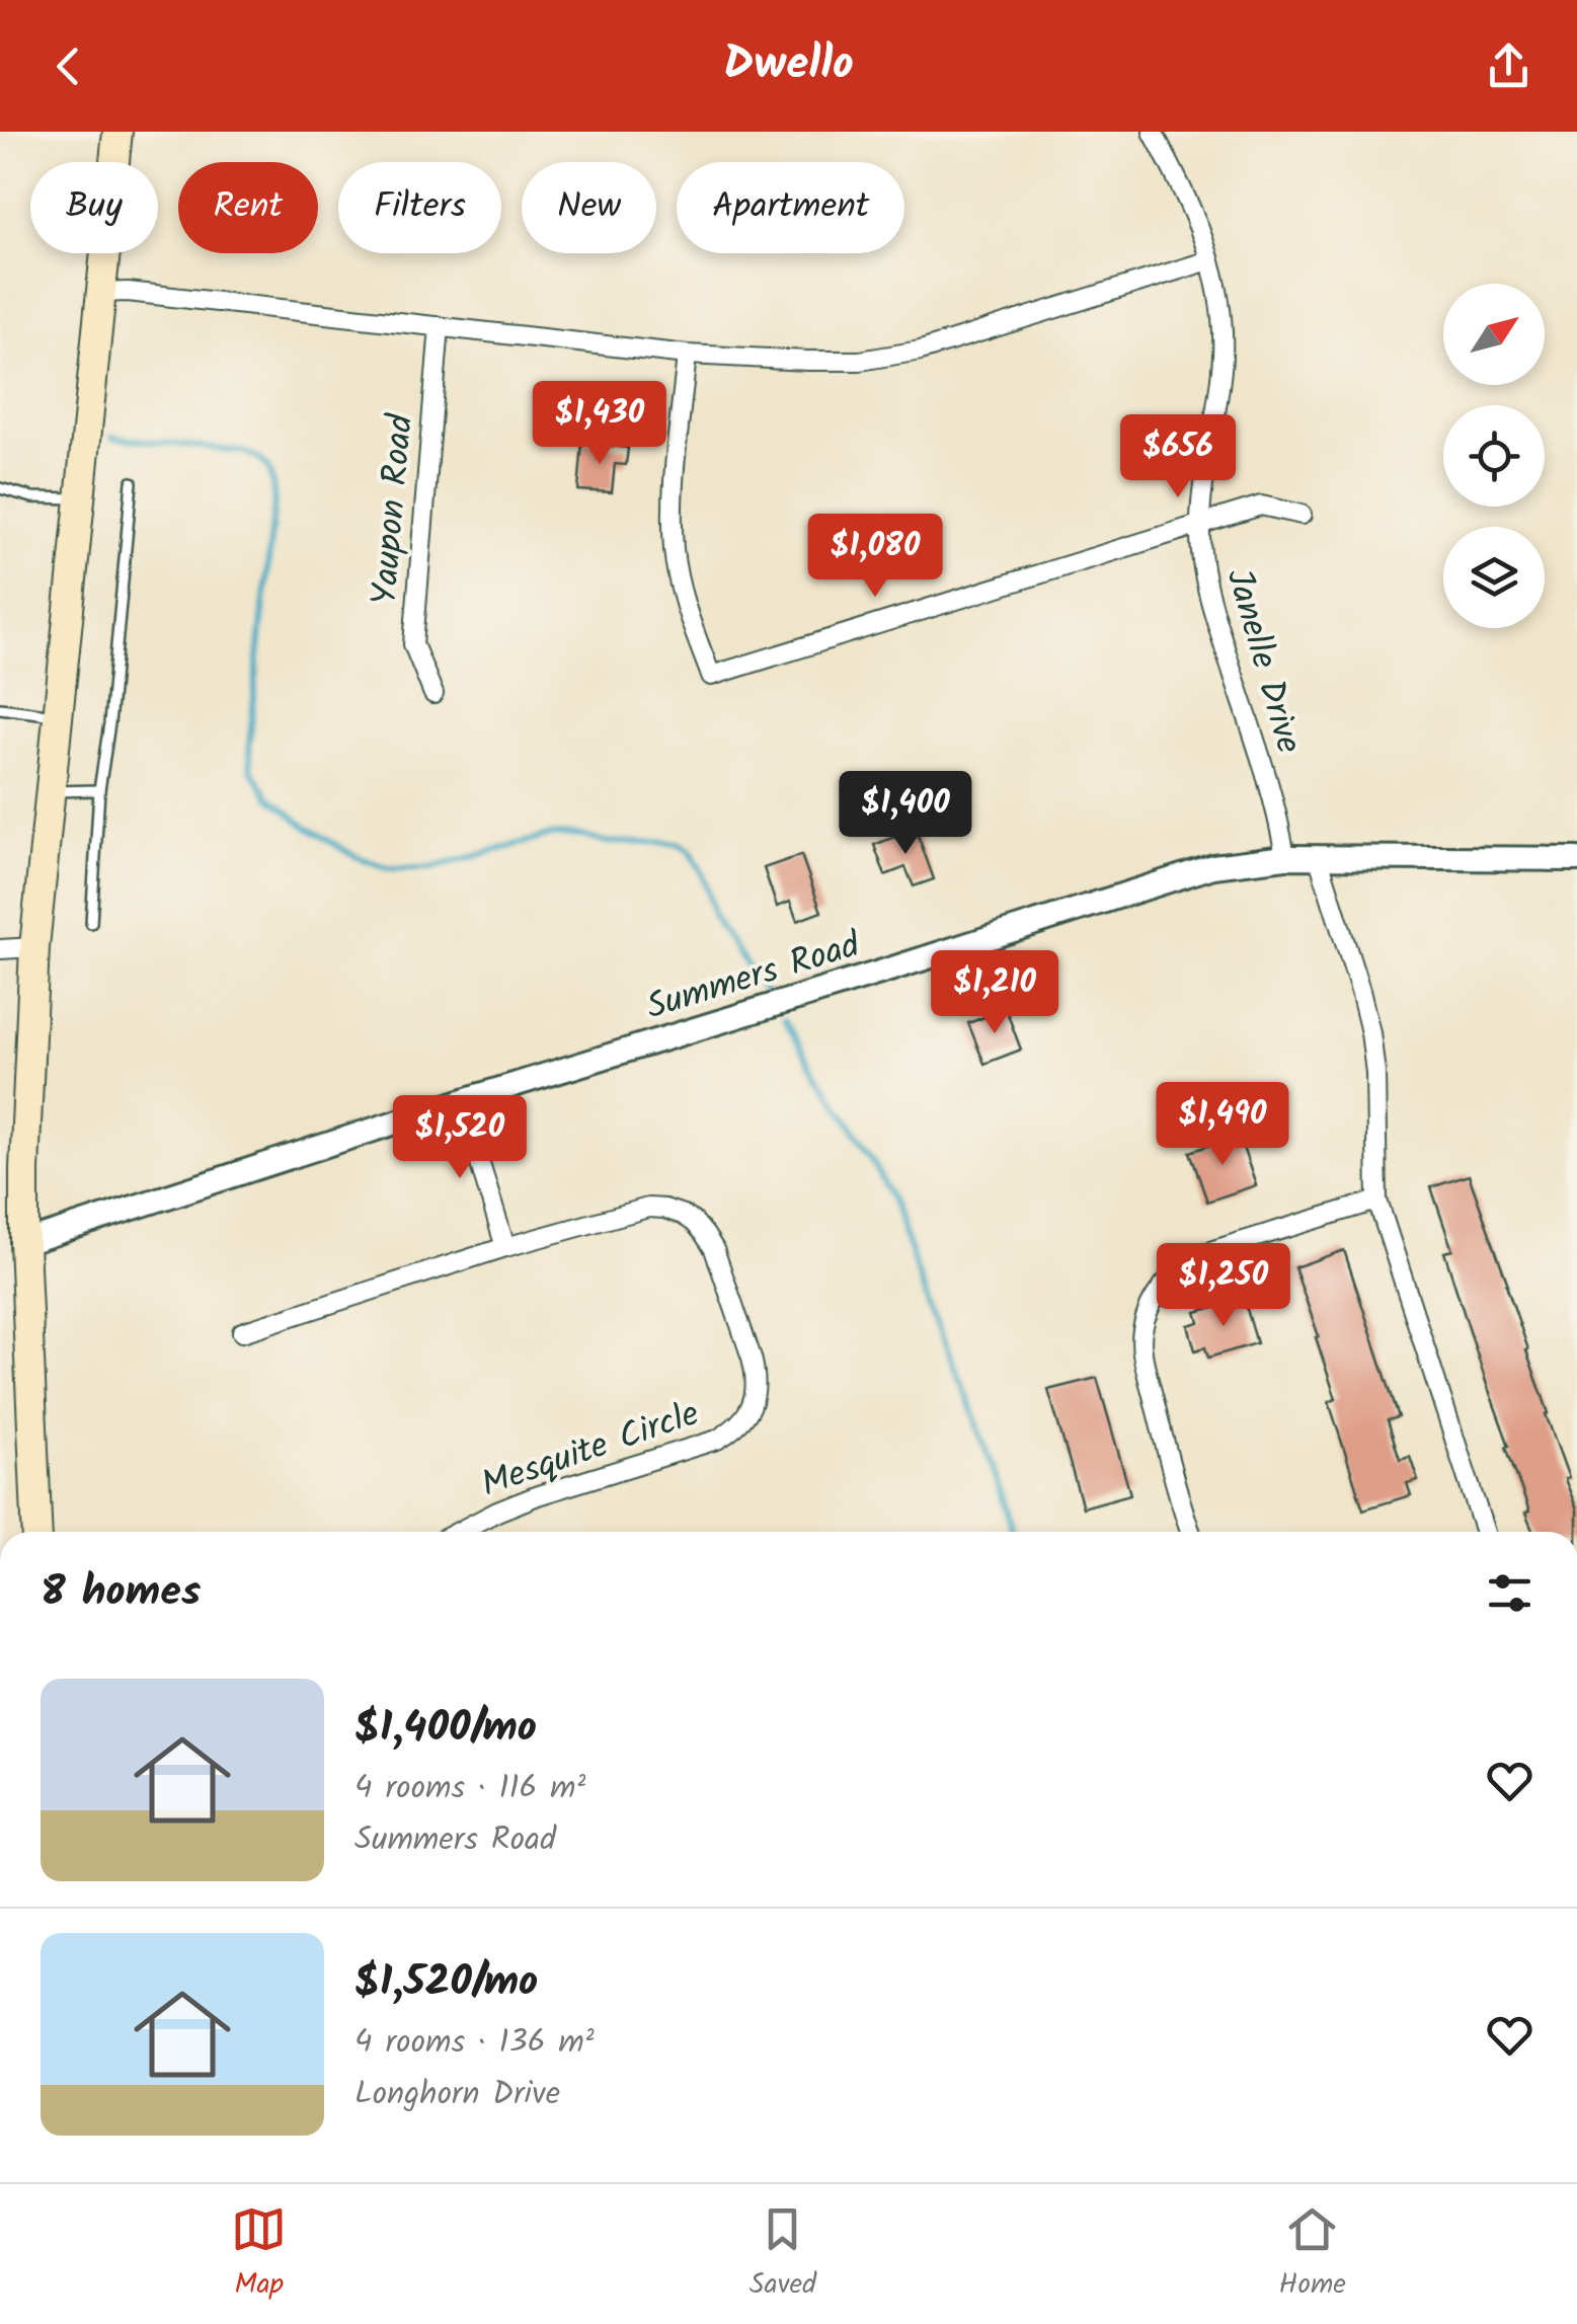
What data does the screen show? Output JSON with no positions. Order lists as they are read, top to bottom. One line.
{"streets":{"street":["Yaupon Road","Janelle Drive","Summers Road","Mesquite Circle"]},"crossings":[["Janelle Drive","Summers Road"]],"north":"top right","page":{"header":"Dwello","chip":["Buy","Rent","Filters","New","Apartment"],"price":["$1,430","$656","$1,080","$1,400","$1,210","$1,490","$1,520","$1,250"],"heading":"8 homes","list":[{"name":"$1,400/mo","note":"4 rooms · 116 m² · Summers Road"},{"name":"$1,520/mo","note":"4 rooms · 136 m² · Longhorn Drive"}],"tabs":["Map","Saved","Home"]}}
